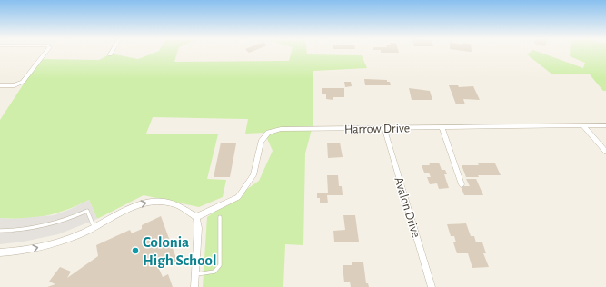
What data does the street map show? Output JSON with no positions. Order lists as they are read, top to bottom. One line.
{"streets":{"street":["Harrow Drive","Avalon Drive"]},"crossings":[["Harrow Drive","Avalon Drive"]],"places":["Colonia High School"]}
